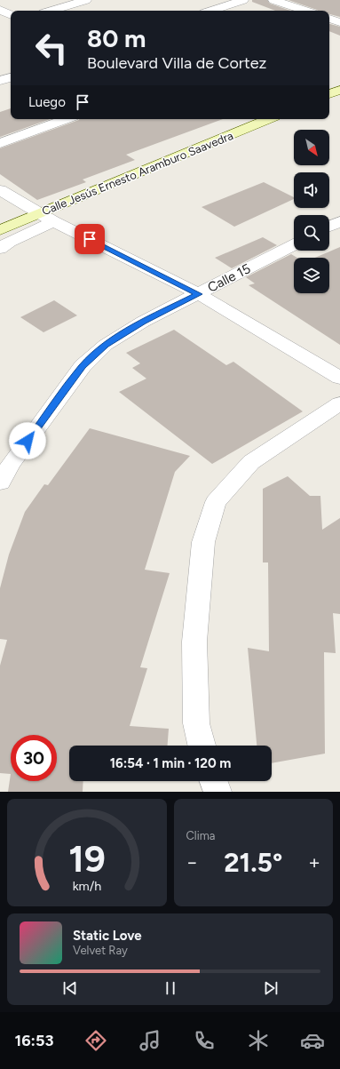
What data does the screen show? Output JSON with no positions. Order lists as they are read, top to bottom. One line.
{"streets":{"street":["Calle Jesús Ernesto Aramburo Saavedra","Calle 15"]},"north":"bottom right","page":{"turn":["80 m","Boulevard Villa de Cortez"],"then":"Luego","limit":"30","trip":"16:54 · 1 min · 120 m","tile":"Clima","heat":["−","21.5°","+"],"song":["Static Love","Velvet Ray"],"tabs":"16:53","gauge":["19","km/h"]}}
